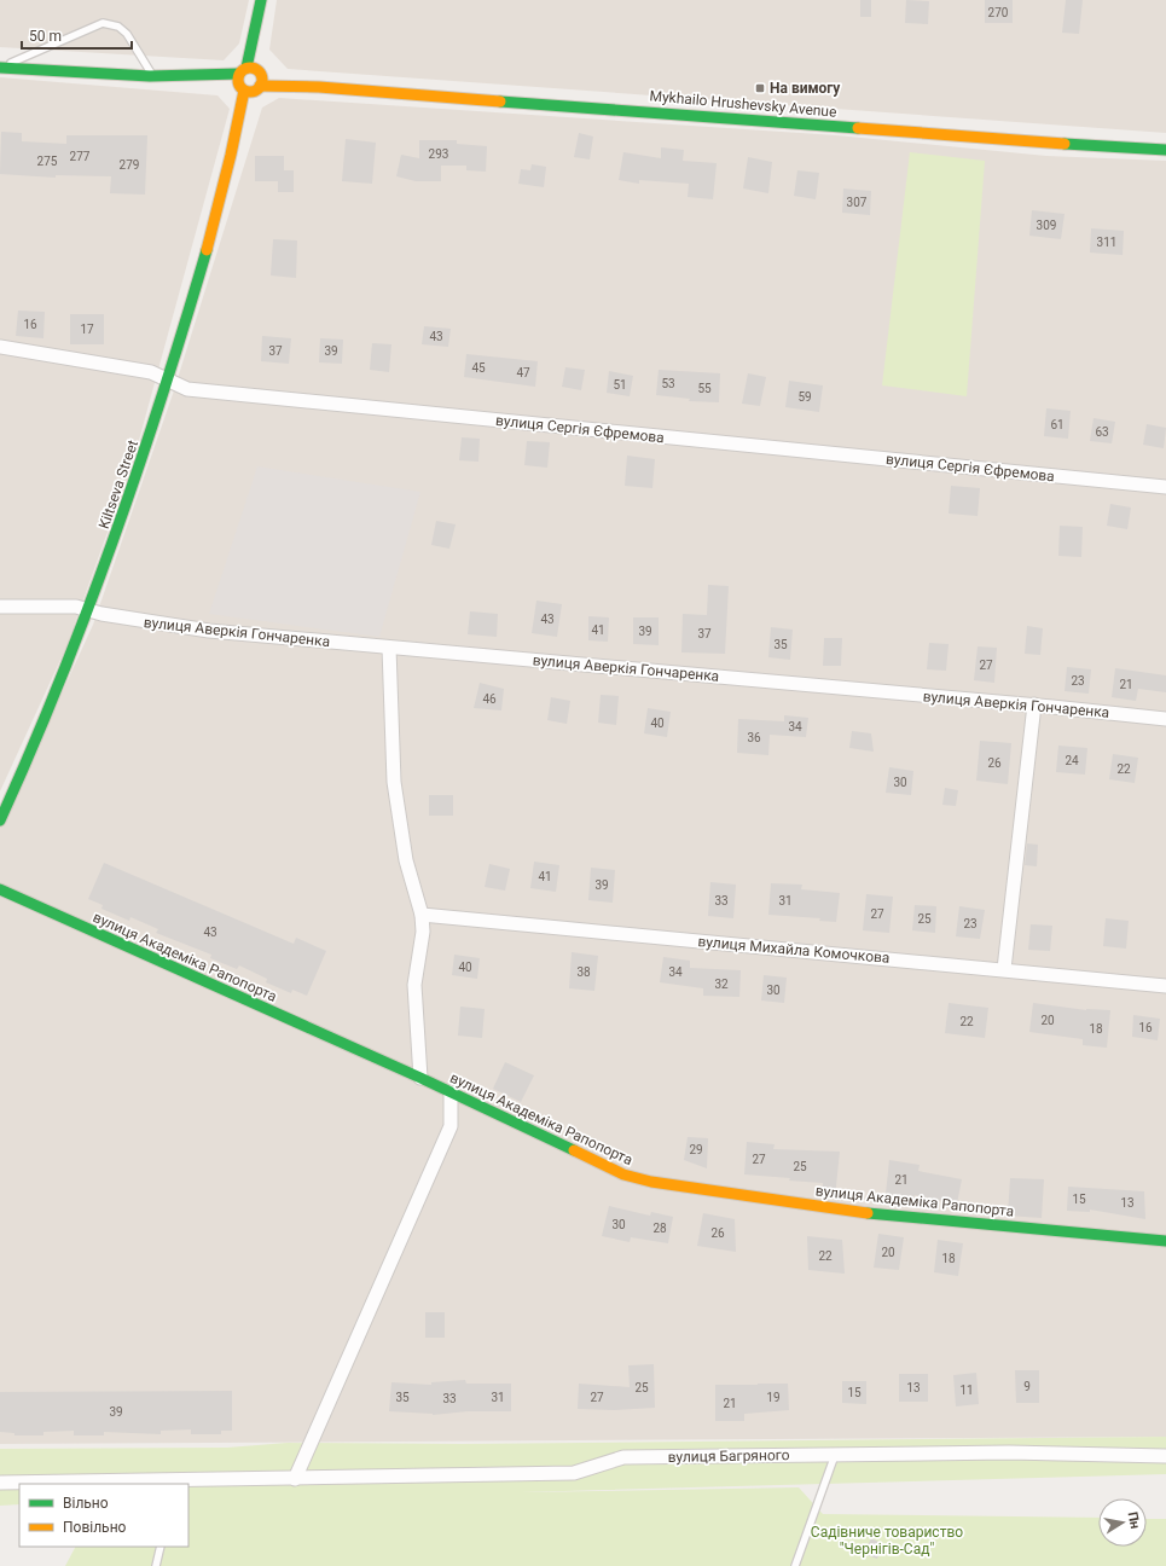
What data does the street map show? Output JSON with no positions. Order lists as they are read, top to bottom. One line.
{"streets":{"street":["Mykhailo Hrushevsky Avenue","вулиця Сергія Єфремова","Kiltseva Street","вулиця Аверкія Гончаренка","вулиця Михайла Комочкова","вулиця Академіка Рапопорта","вулиця Багряного"]},"crossings":[["Mykhailo Hrushevsky Avenue","Kiltseva Street"],["вулиця Сергія Єфремова","Kiltseva Street"],["Kiltseva Street","вулиця Аверкія Гончаренка"]],"parks":["Садівниче товариство \"Чернігів-Сад\""],"places":{"transit":["На вимогу"]},"house_numbers":["270","293","277","275","279","307","309","311","16","17","43","37","39","45","47","53","51","55","59","61","63","43","41","39","37","35","27","23","21","46","40","34","36","24","26","22","30","41","39","33","31","27","25","23","43","40","38","34","32","30","20","22","16","18","29","27","25","21","15","13","30","28","26","20","22","18","9","25","13","11","15","35","31","27","19","33","21","39"],"legend":["Вільно","Повільно"],"scale_bar":"50 m","north":"right"}
